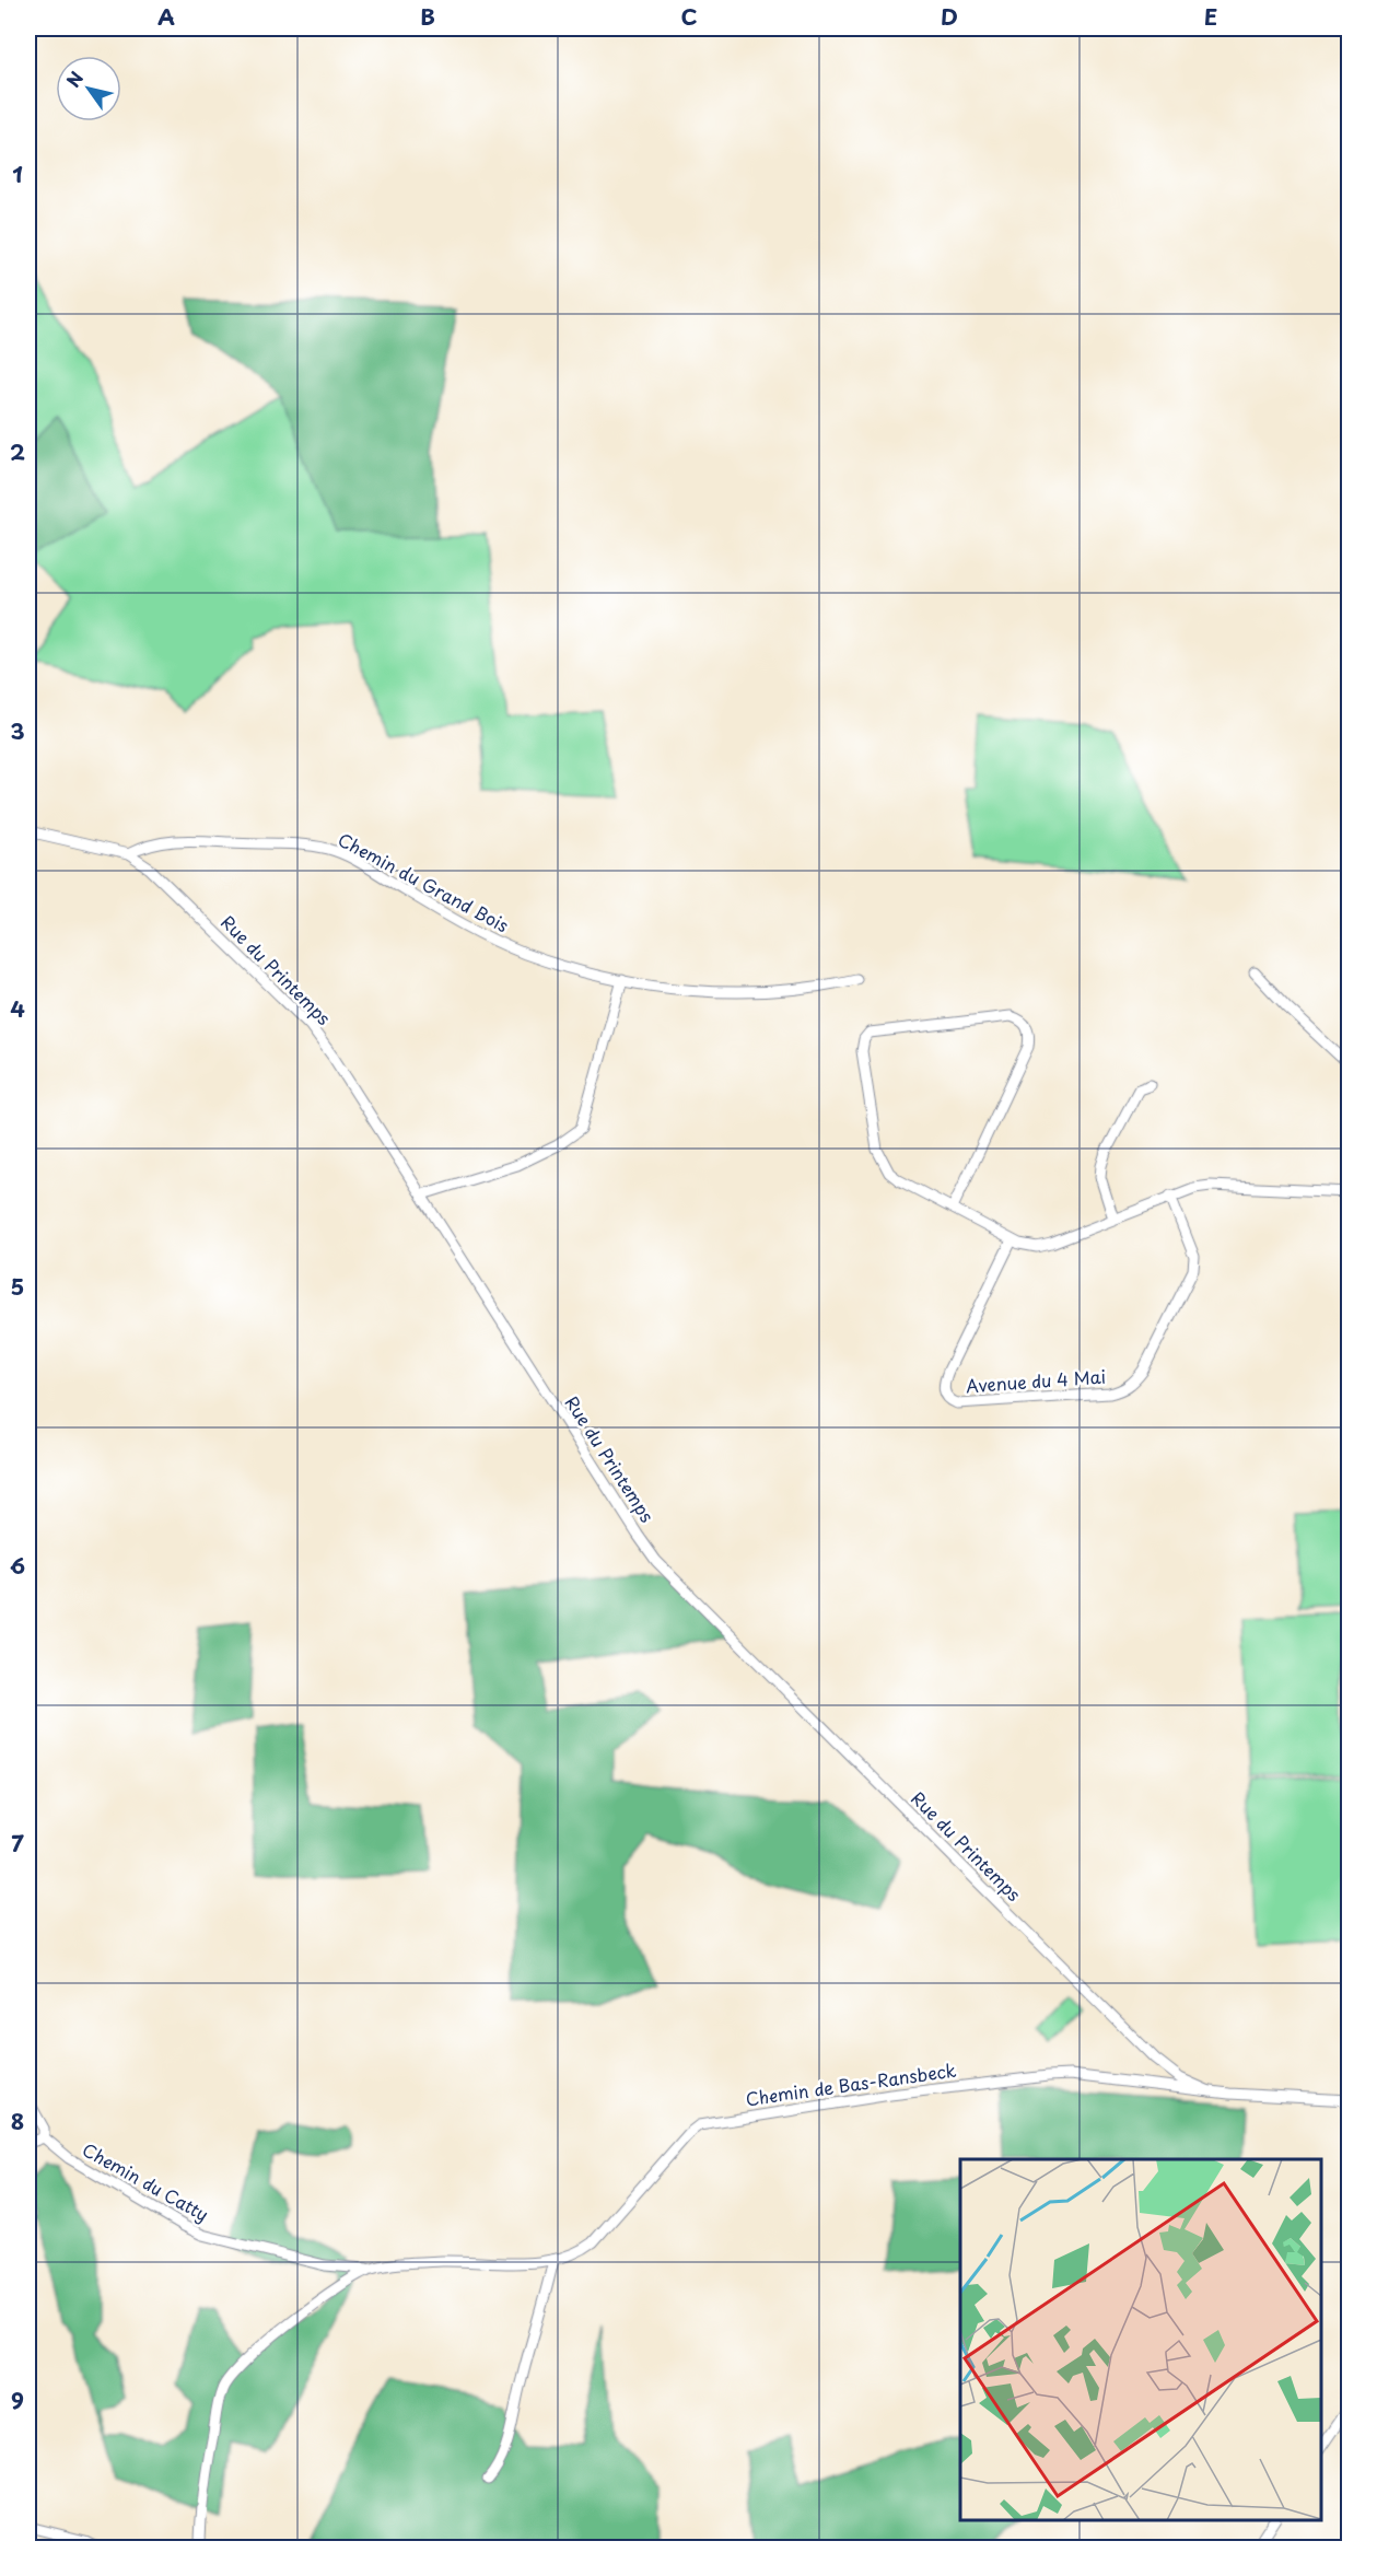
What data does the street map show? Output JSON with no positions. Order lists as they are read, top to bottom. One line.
{"streets":{"street":["Chemin du Grand Bois","Rue du Printemps","Avenue du 4 Mai","Chemin de Bas-Ransbeck","Chemin du Catty"]},"crossings":[["Chemin du Grand Bois","Rue du Printemps"],["Rue du Printemps","Chemin de Bas-Ransbeck"],["Chemin de Bas-Ransbeck","Chemin du Catty"]],"north":"top left","grid":{"columns":["A","B","C","D","E"],"rows":["1","2","3","4","5","6","7","8","9"]}}
